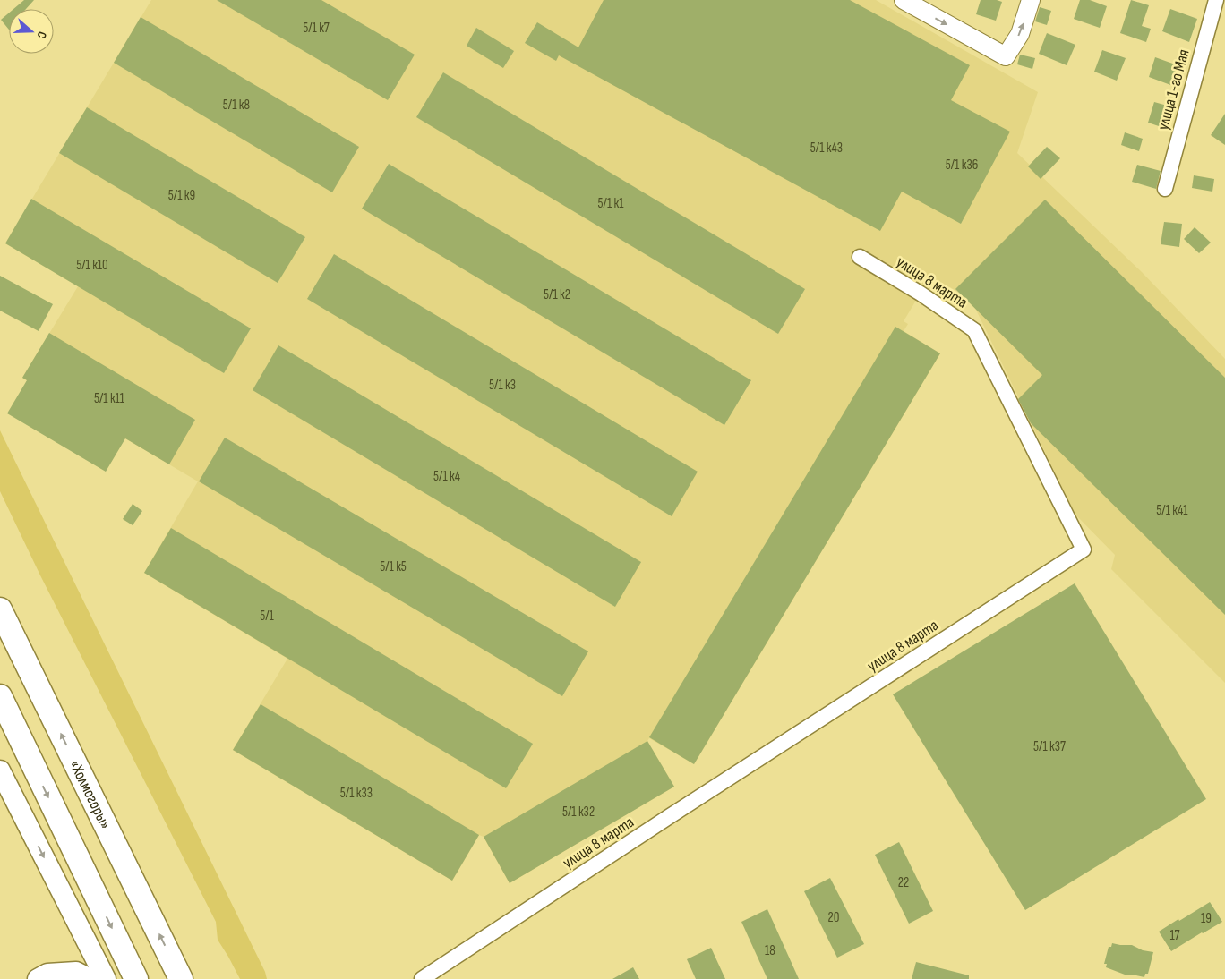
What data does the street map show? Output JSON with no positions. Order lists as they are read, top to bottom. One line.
{"streets":{"highway":["«Холмогоры»"],"street":["улица 1-го Мая","улица 8 марта"]},"house_numbers":["5/1 к7","5/1 к8","5/1 к43","5/1 к36","5/1 к9","5/1 к1","5/1 к10","5/1 к2","5/1 к3","5/1 к11","5/1 к4","5/1 к41","5/1 к5","5/1","5/1 к37","5/1 к33","5/1 к32","22","20","19","17","18"],"north":"right"}
